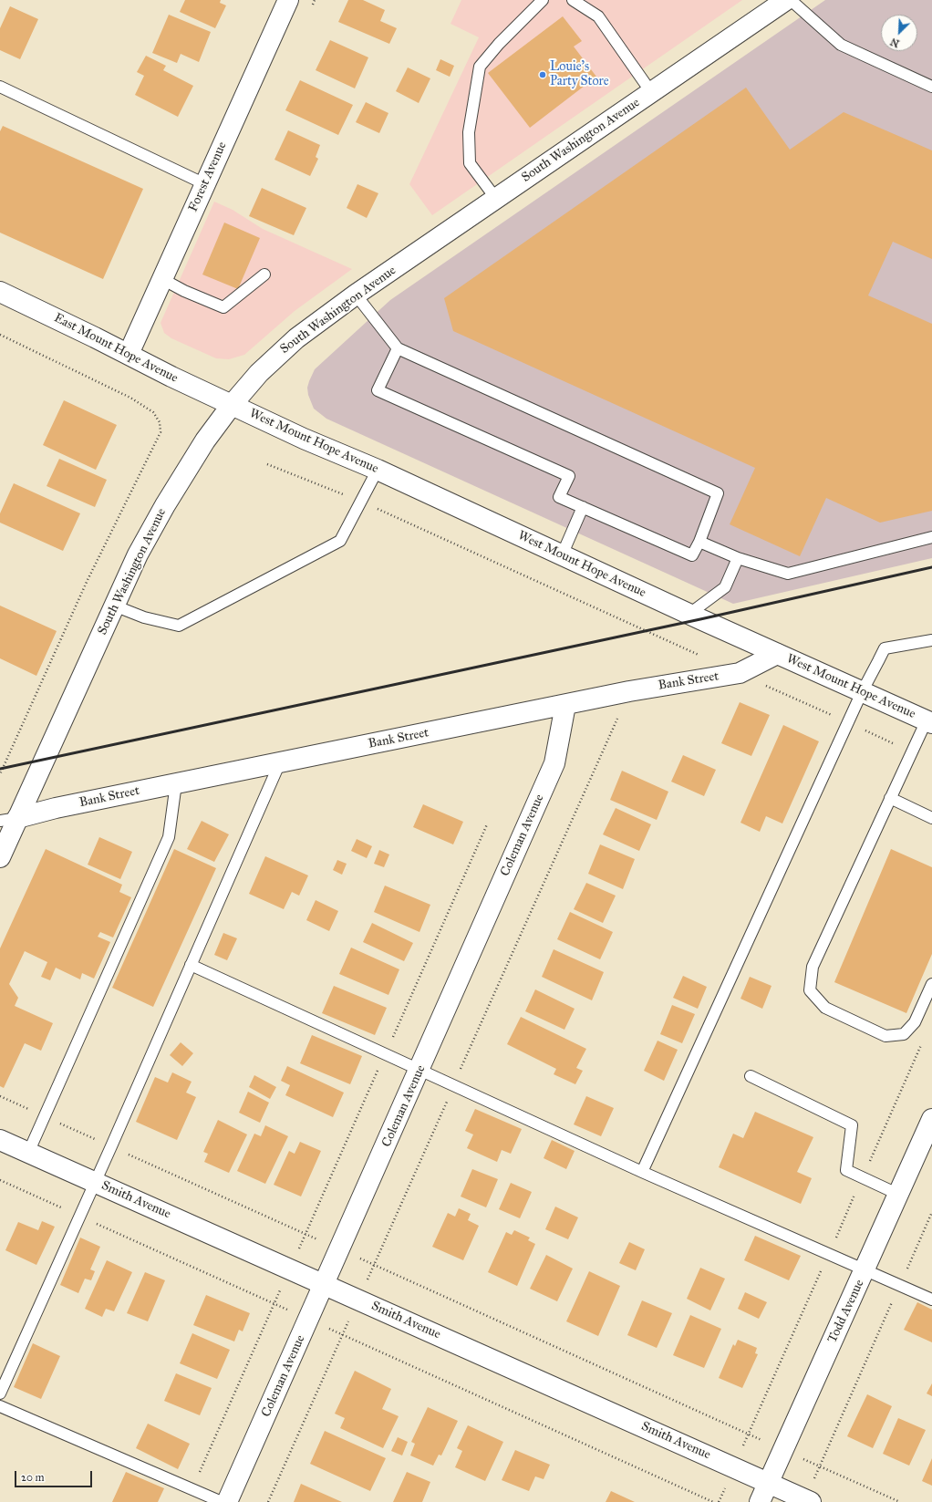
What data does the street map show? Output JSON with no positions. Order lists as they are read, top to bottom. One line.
{"streets":{"street":["South Washington Avenue","Forest Avenue","East Mount Hope Avenue","West Mount Hope Avenue","Bank Street","Coleman Avenue","Smith Avenue","Todd Avenue"]},"crossings":[["South Washington Avenue","East Mount Hope Avenue"],["South Washington Avenue","West Mount Hope Avenue"],["South Washington Avenue","Bank Street"],["Forest Avenue","East Mount Hope Avenue"],["East Mount Hope Avenue","West Mount Hope Avenue"],["West Mount Hope Avenue","Bank Street"],["Bank Street","Coleman Avenue"],["Coleman Avenue","Smith Avenue"],["Smith Avenue","Todd Avenue"]],"places":["Louie's Party Store"],"scale_bar":"20 m","north":"bottom left"}
